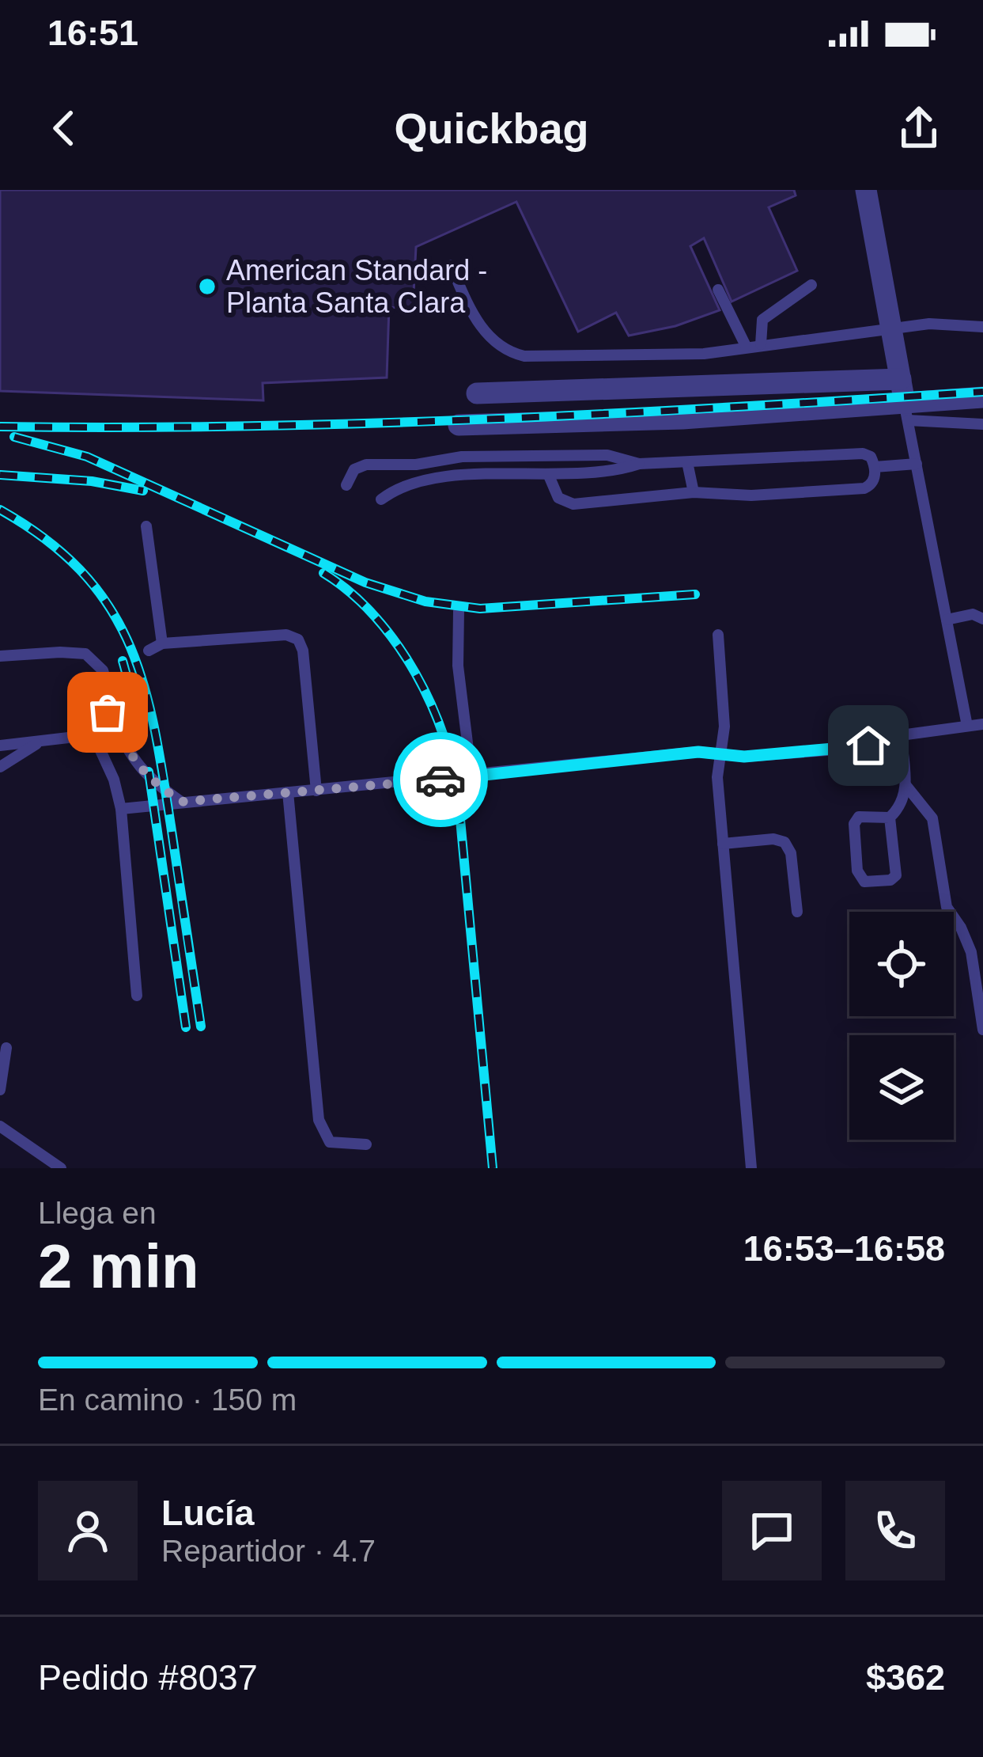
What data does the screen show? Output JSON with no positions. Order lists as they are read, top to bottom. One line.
{"places":["American Standard - Planta Santa Clara"],"page":{"status":"16:51","header":"Quickbag","heading":["2 min","Llega en","16:53–16:58"],"panel":["Lucía","Repartidor · 4.7","Pedido #8037","$362"],"bar":"En camino · 150 m"}}
